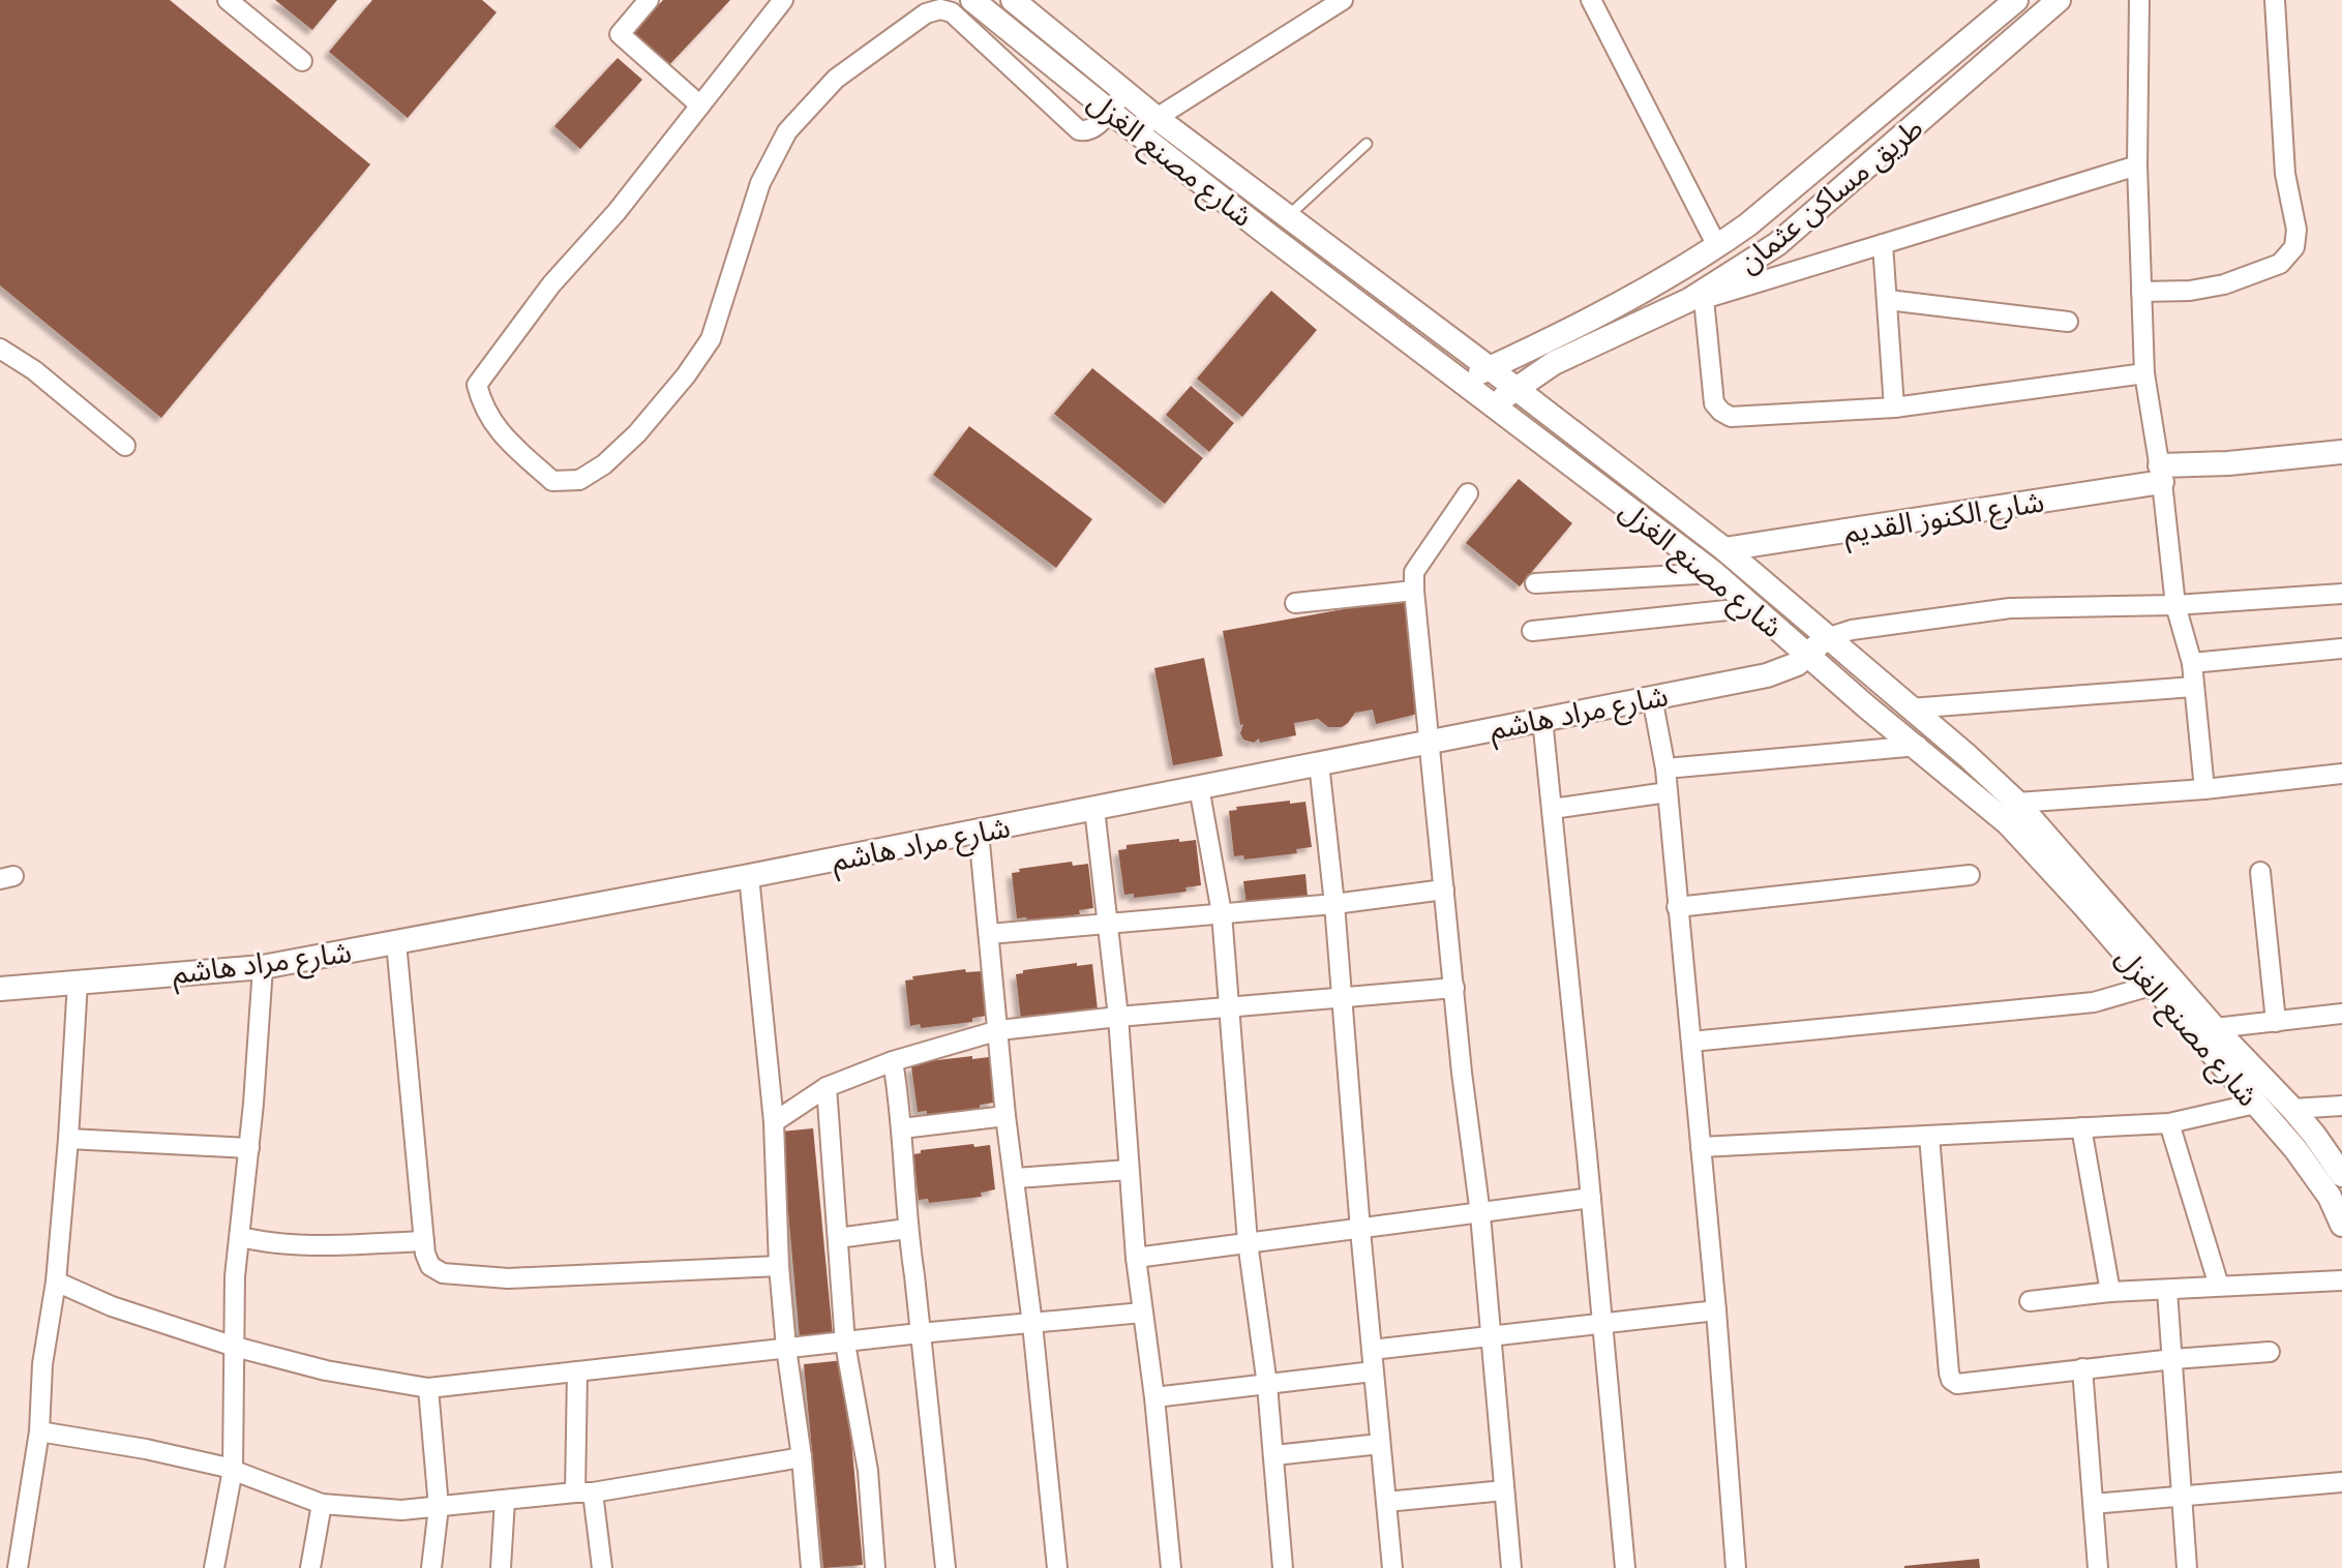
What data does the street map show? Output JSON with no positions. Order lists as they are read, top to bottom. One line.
{"streets":{"street":["شارع مصنع الغزل","طريق مساكن عثمان","شارع الكنوز القديم","شارع مراد هاشم"]},"crossings":[["شارع مصنع الغزل","طريق مساكن عثمان"],["شارع مصنع الغزل","شارع الكنوز القديم"],["شارع مصنع الغزل","شارع مراد هاشم"]]}
